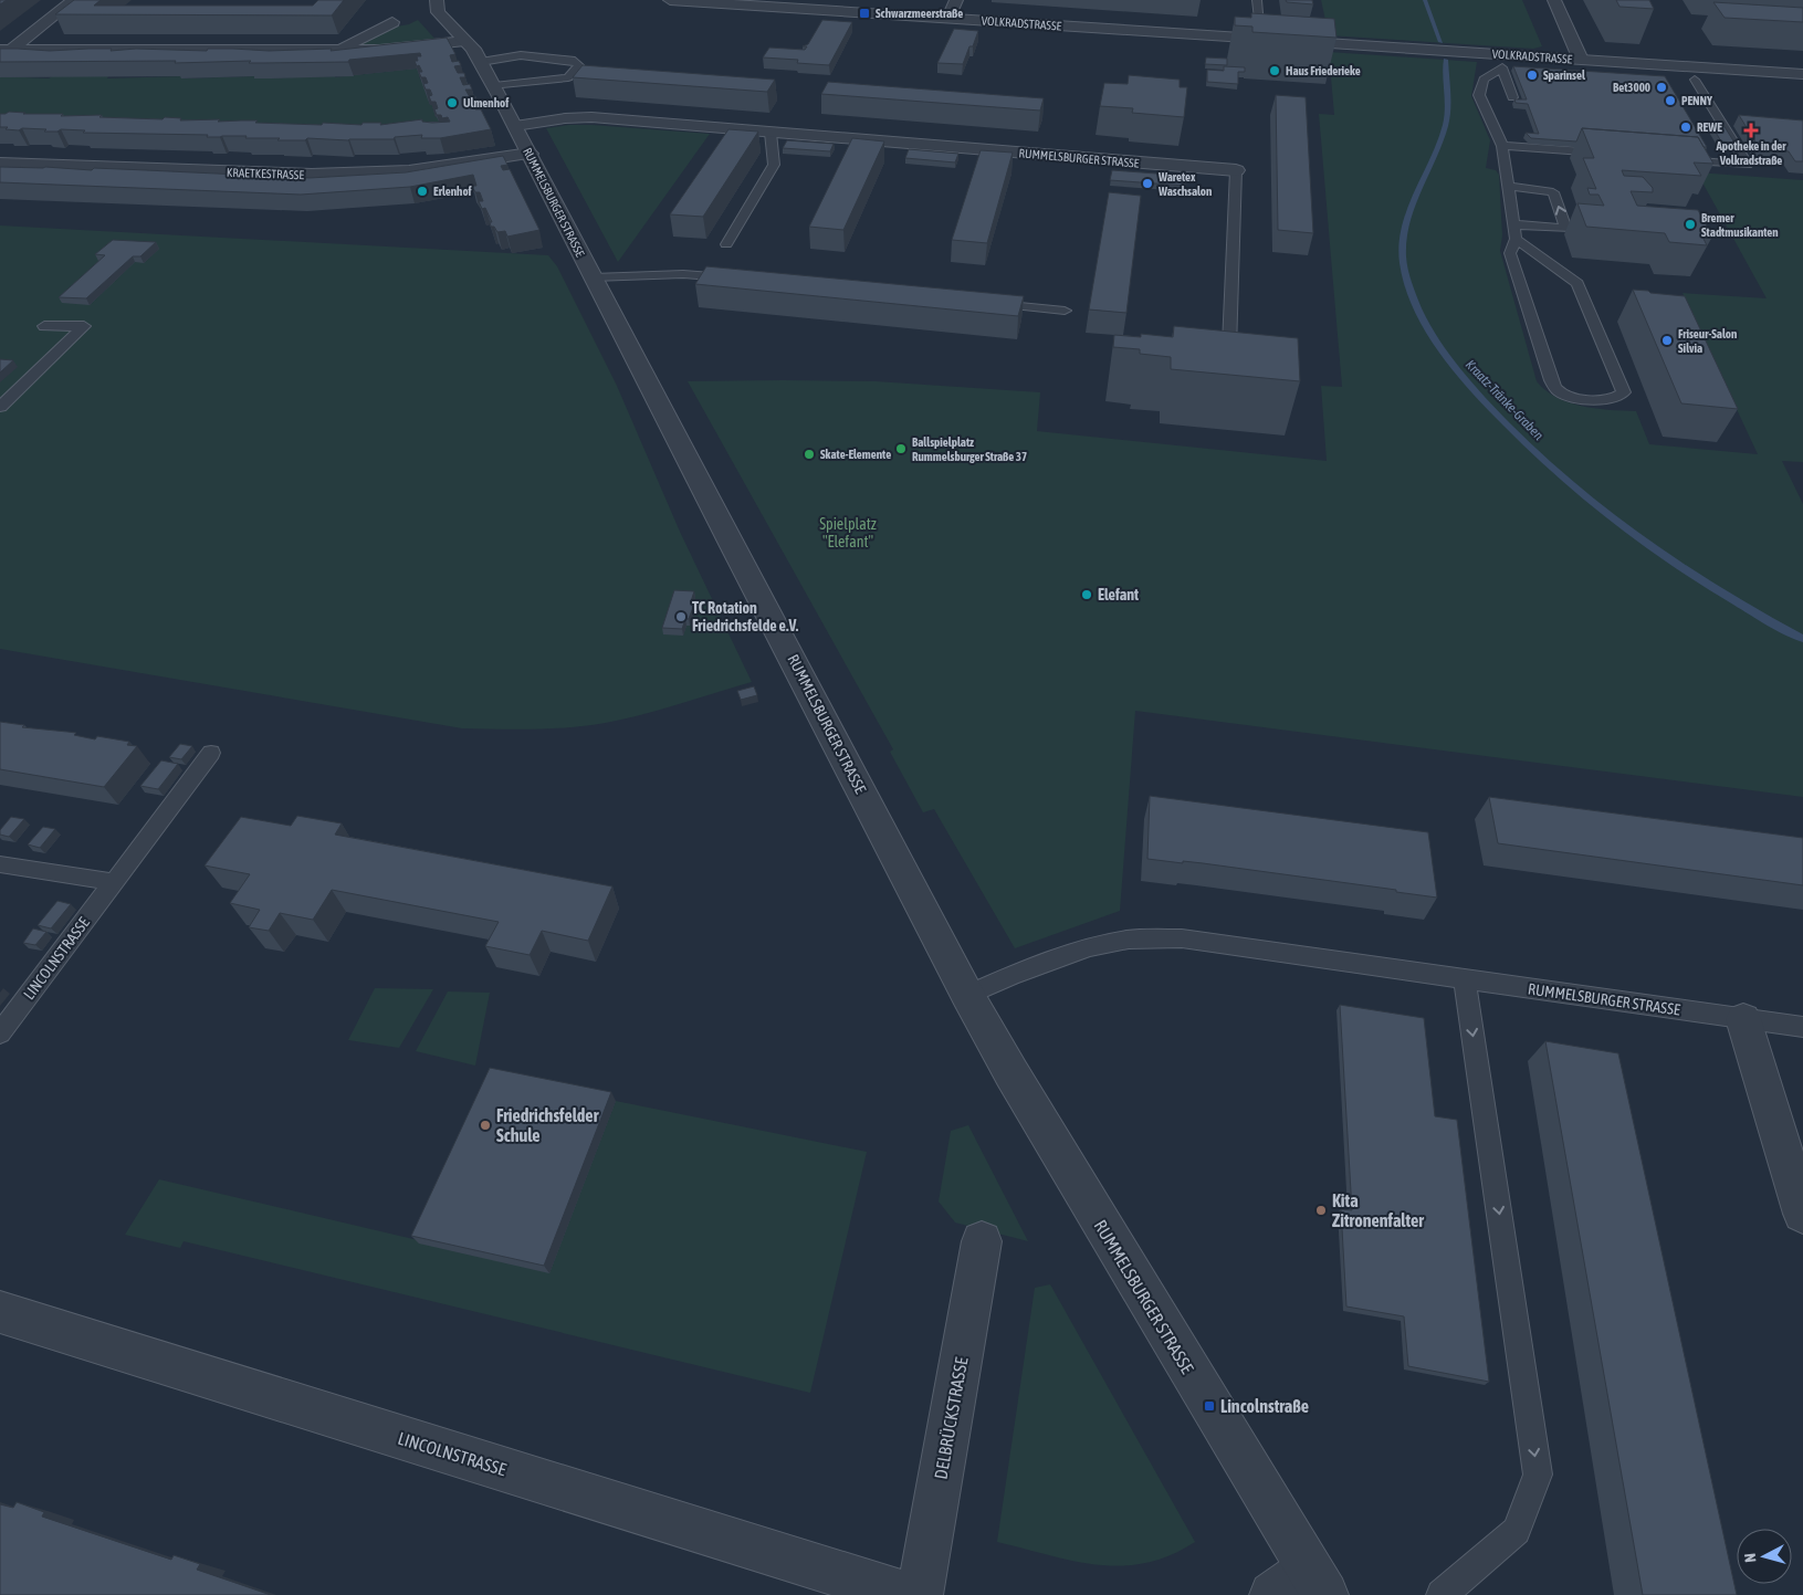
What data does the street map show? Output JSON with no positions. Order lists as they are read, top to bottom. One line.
{"streets":{"street":["VOLKRADSTRASSE","RUMMELSBURGER STRASSE","KRAETKESTRASSE","LINCOLNSTRASSE","DELBRÜCKSTRASSE"]},"crossings":[["RUMMELSBURGER STRASSE","KRAETKESTRASSE"]],"water":["Kraatz-Tränke-Graben"],"parks":["Spielplatz \"Elefant\""],"places":{"transit":["Schwarzmeerstraße","Lincolnstraße"],"other":["Haus Friederieke","Sparinsel","Bet3000","PENNY","Ulmenhof","REWE","Waretex Waschsalon","Erlenhof","Bremer Stadtmusikanten","Friseur-Salon Silvia","Ballspielplatz Rummelsburger Straße 37","Skate-Elemente","Elefant","TC Rotation Friedrichsfelde e.V.","Friedrichsfelder Schule","Kita Zitronenfalter"],"health":["Apotheke in der Volkradstraße"]},"north":"left"}
